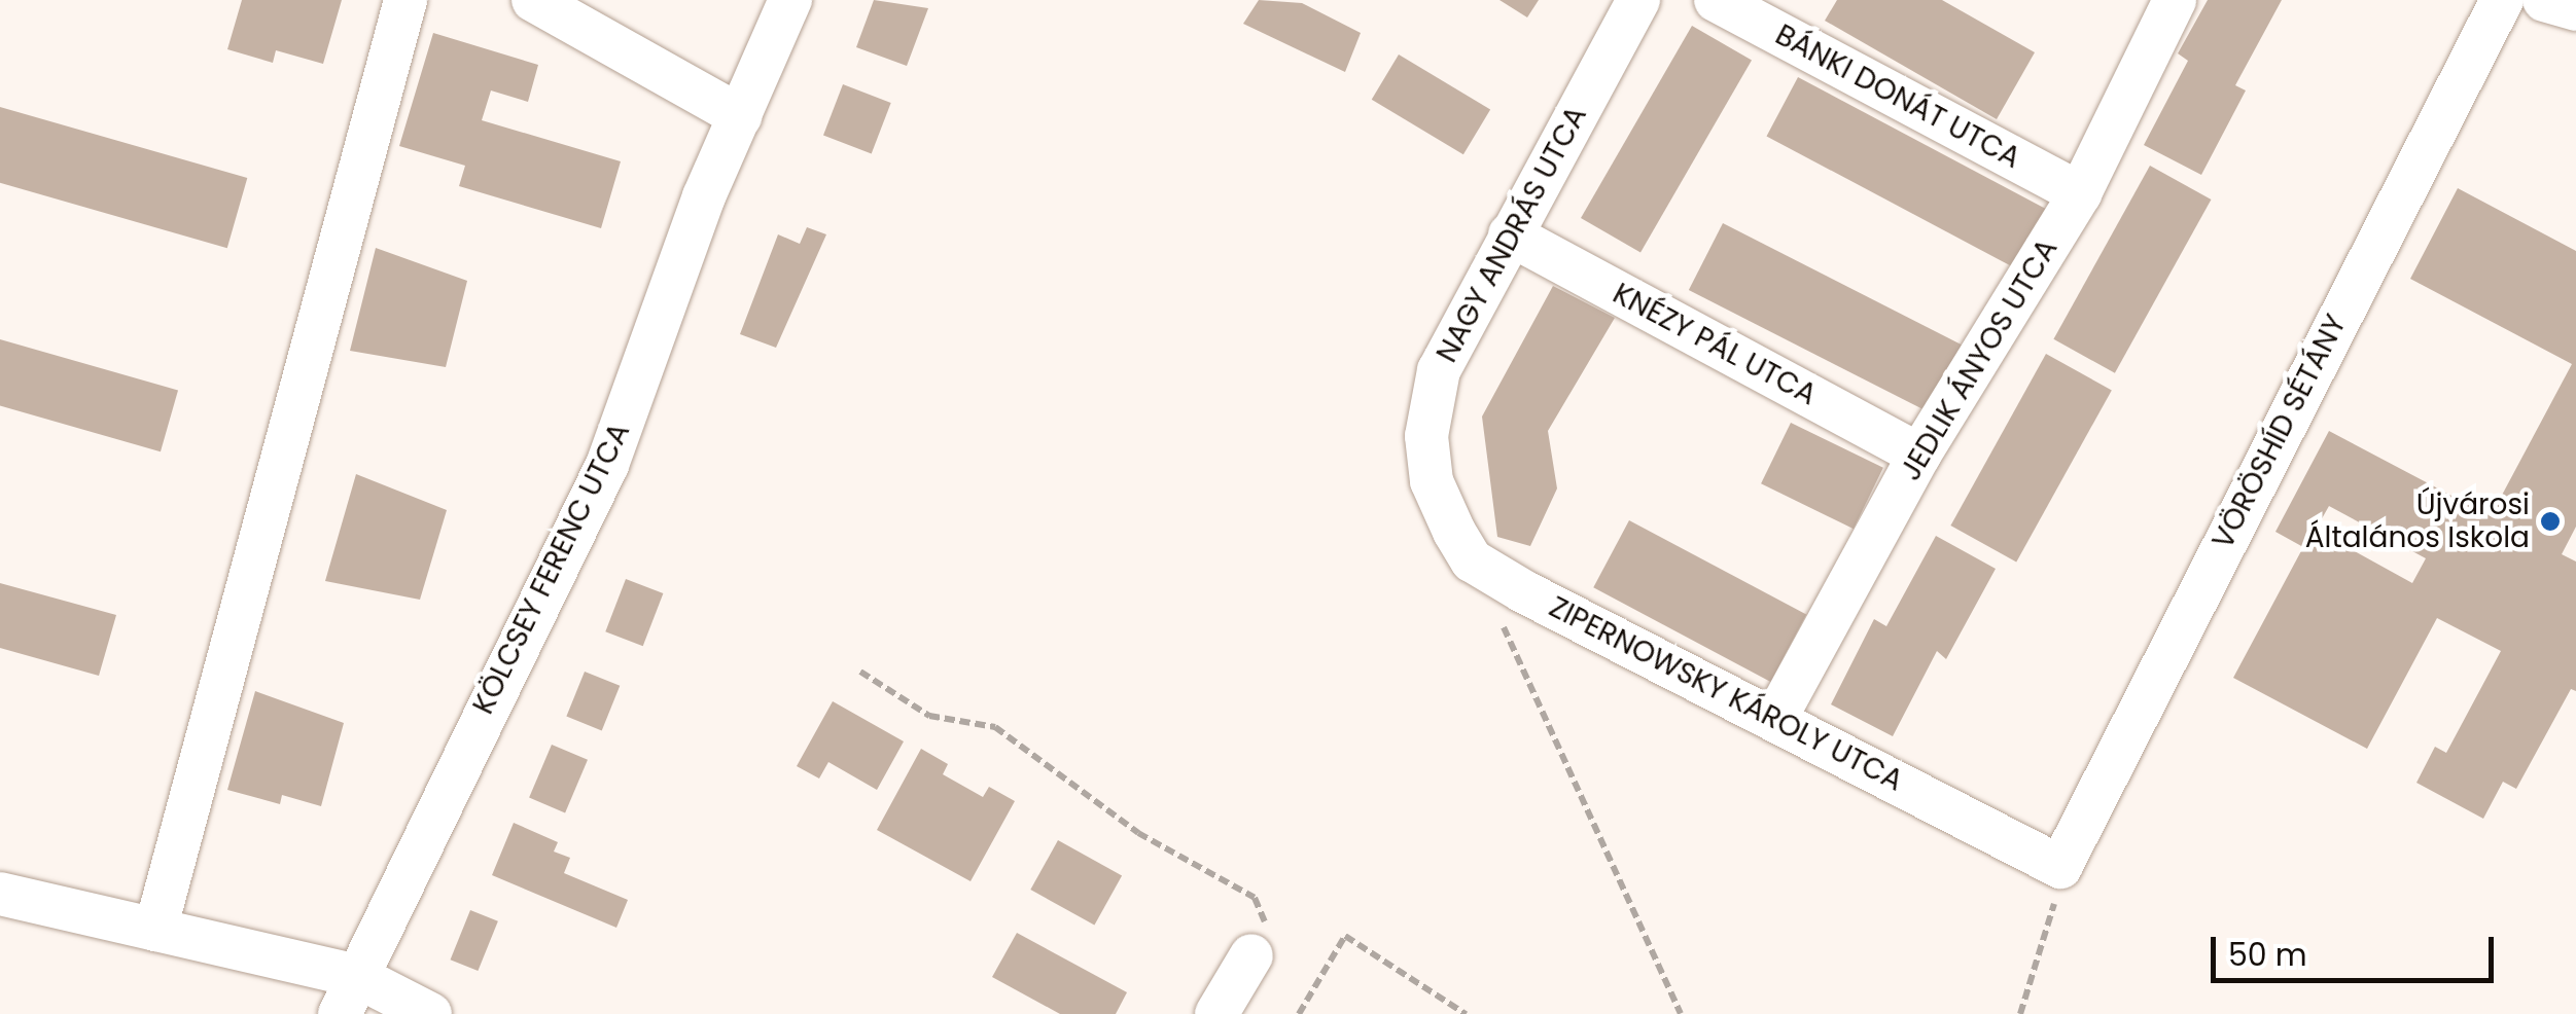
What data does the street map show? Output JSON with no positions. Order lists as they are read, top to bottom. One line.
{"streets":{"street":["BÁNKI DONÁT UTCA","NAGY ANDRÁS UTCA","KNÉZY PÁL UTCA","JEDLIK ÁNYOS UTCA","VÖRÖSHÍD SÉTÁNY","KÖLCSEY FERENC UTCA","ZIPERNOWSKY KÁROLY UTCA"]},"crossings":[["BÁNKI DONÁT UTCA","JEDLIK ÁNYOS UTCA"],["NAGY ANDRÁS UTCA","KNÉZY PÁL UTCA"],["NAGY ANDRÁS UTCA","ZIPERNOWSKY KÁROLY UTCA"],["KNÉZY PÁL UTCA","JEDLIK ÁNYOS UTCA"],["JEDLIK ÁNYOS UTCA","ZIPERNOWSKY KÁROLY UTCA"],["VÖRÖSHÍD SÉTÁNY","ZIPERNOWSKY KÁROLY UTCA"]],"places":["Újvárosi Általános Iskola"],"scale_bar":"50 m"}
